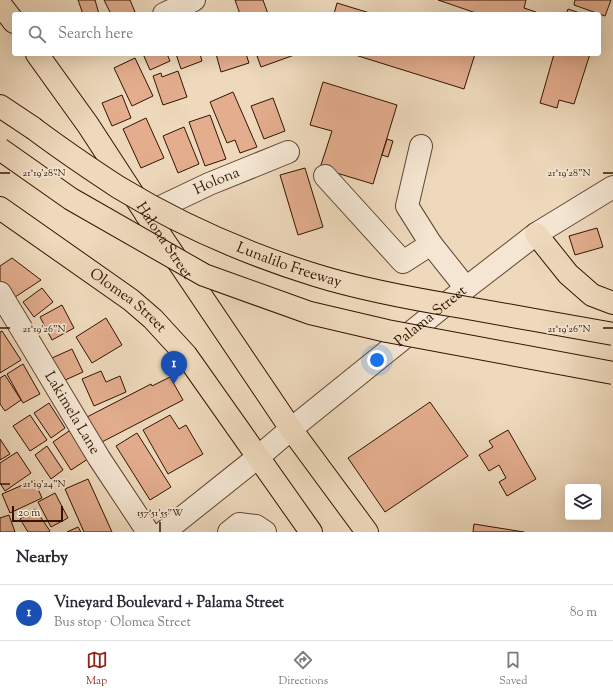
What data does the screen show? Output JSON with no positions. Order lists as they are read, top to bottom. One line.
{"streets":{"main road":["Halona Street","Lunalilo Freeway","Olomea Street"],"street":["Holona","Palama Street","Lakimela Lane"]},"crossings":[["Holona","Halona Street"],["Halona Street","Palama Street"],["Olomea Street","Palama Street"]],"scale_bar":"20 m","page":{"search":"Search here","pins":"1","scale":"20 m","heading":"Nearby","list":[{"mark":"1","name":"Vineyard Boulevard + Palama Street","note":"Bus stop · Olomea Street","value":"80 m"}],"nav":["Map","Directions","Saved"]},"coordinates":["21°19'28\"N","21°19'26\"N","21°19'24\"N","157°51'55\"W"]}
